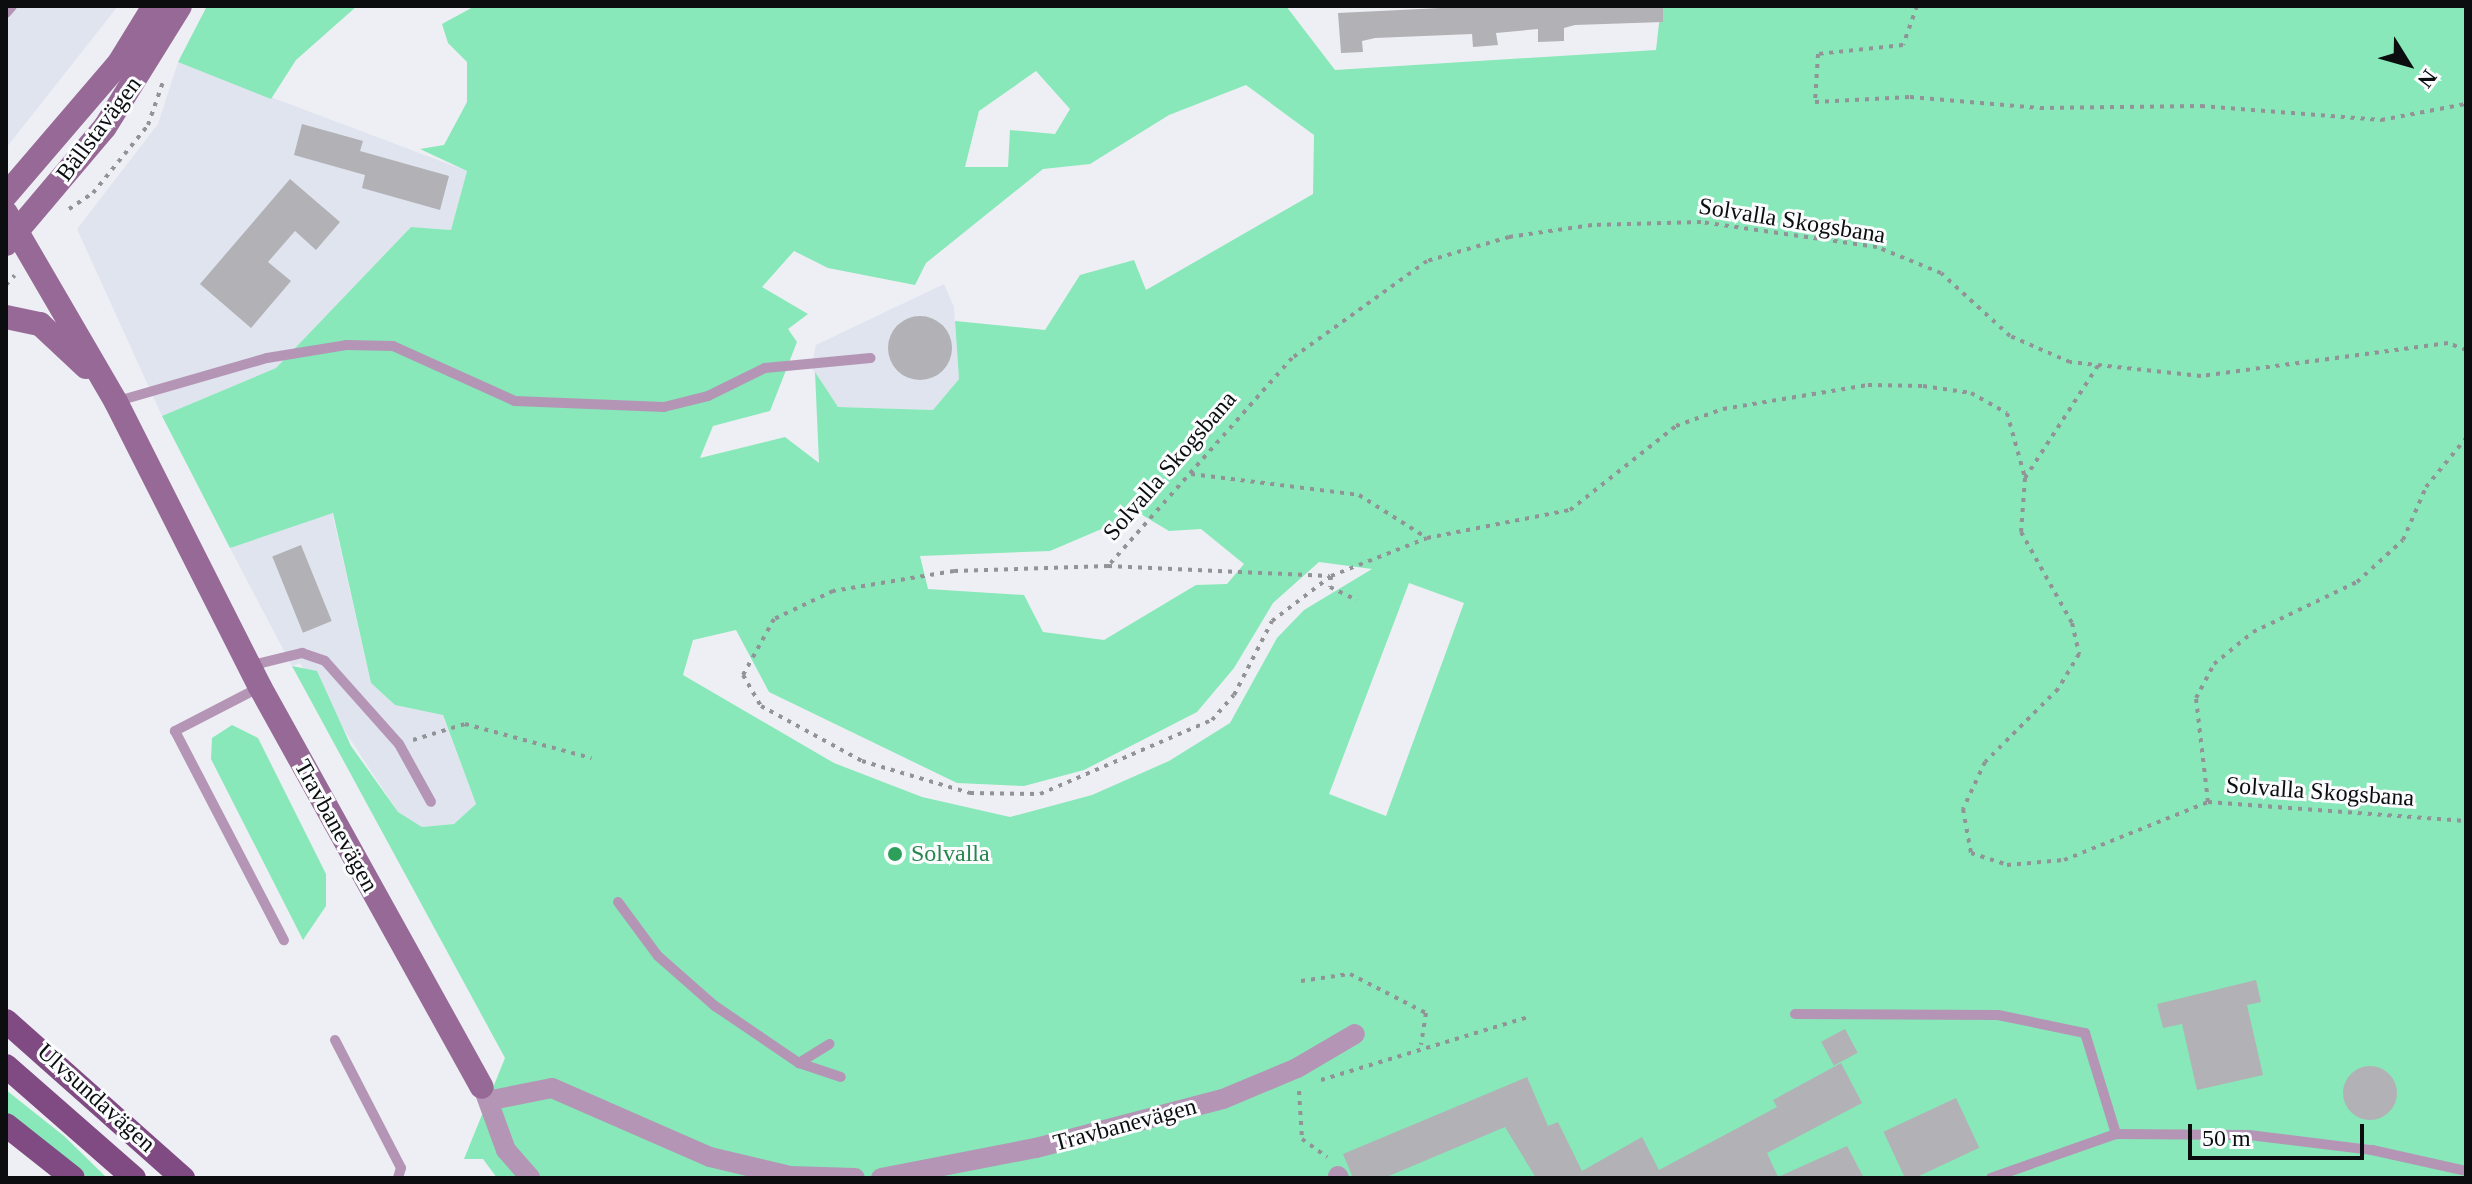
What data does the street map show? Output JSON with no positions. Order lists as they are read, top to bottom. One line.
{"streets":{"main road":["Ulvsundavägen"],"street":["Bällstavägen","Travbanevägen"],"path":["Solvalla Skogsbana"]},"crossings":[["Bällstavägen","Travbanevägen"]],"places":["Solvalla"],"scale_bar":"50 m","north":"bottom right"}
